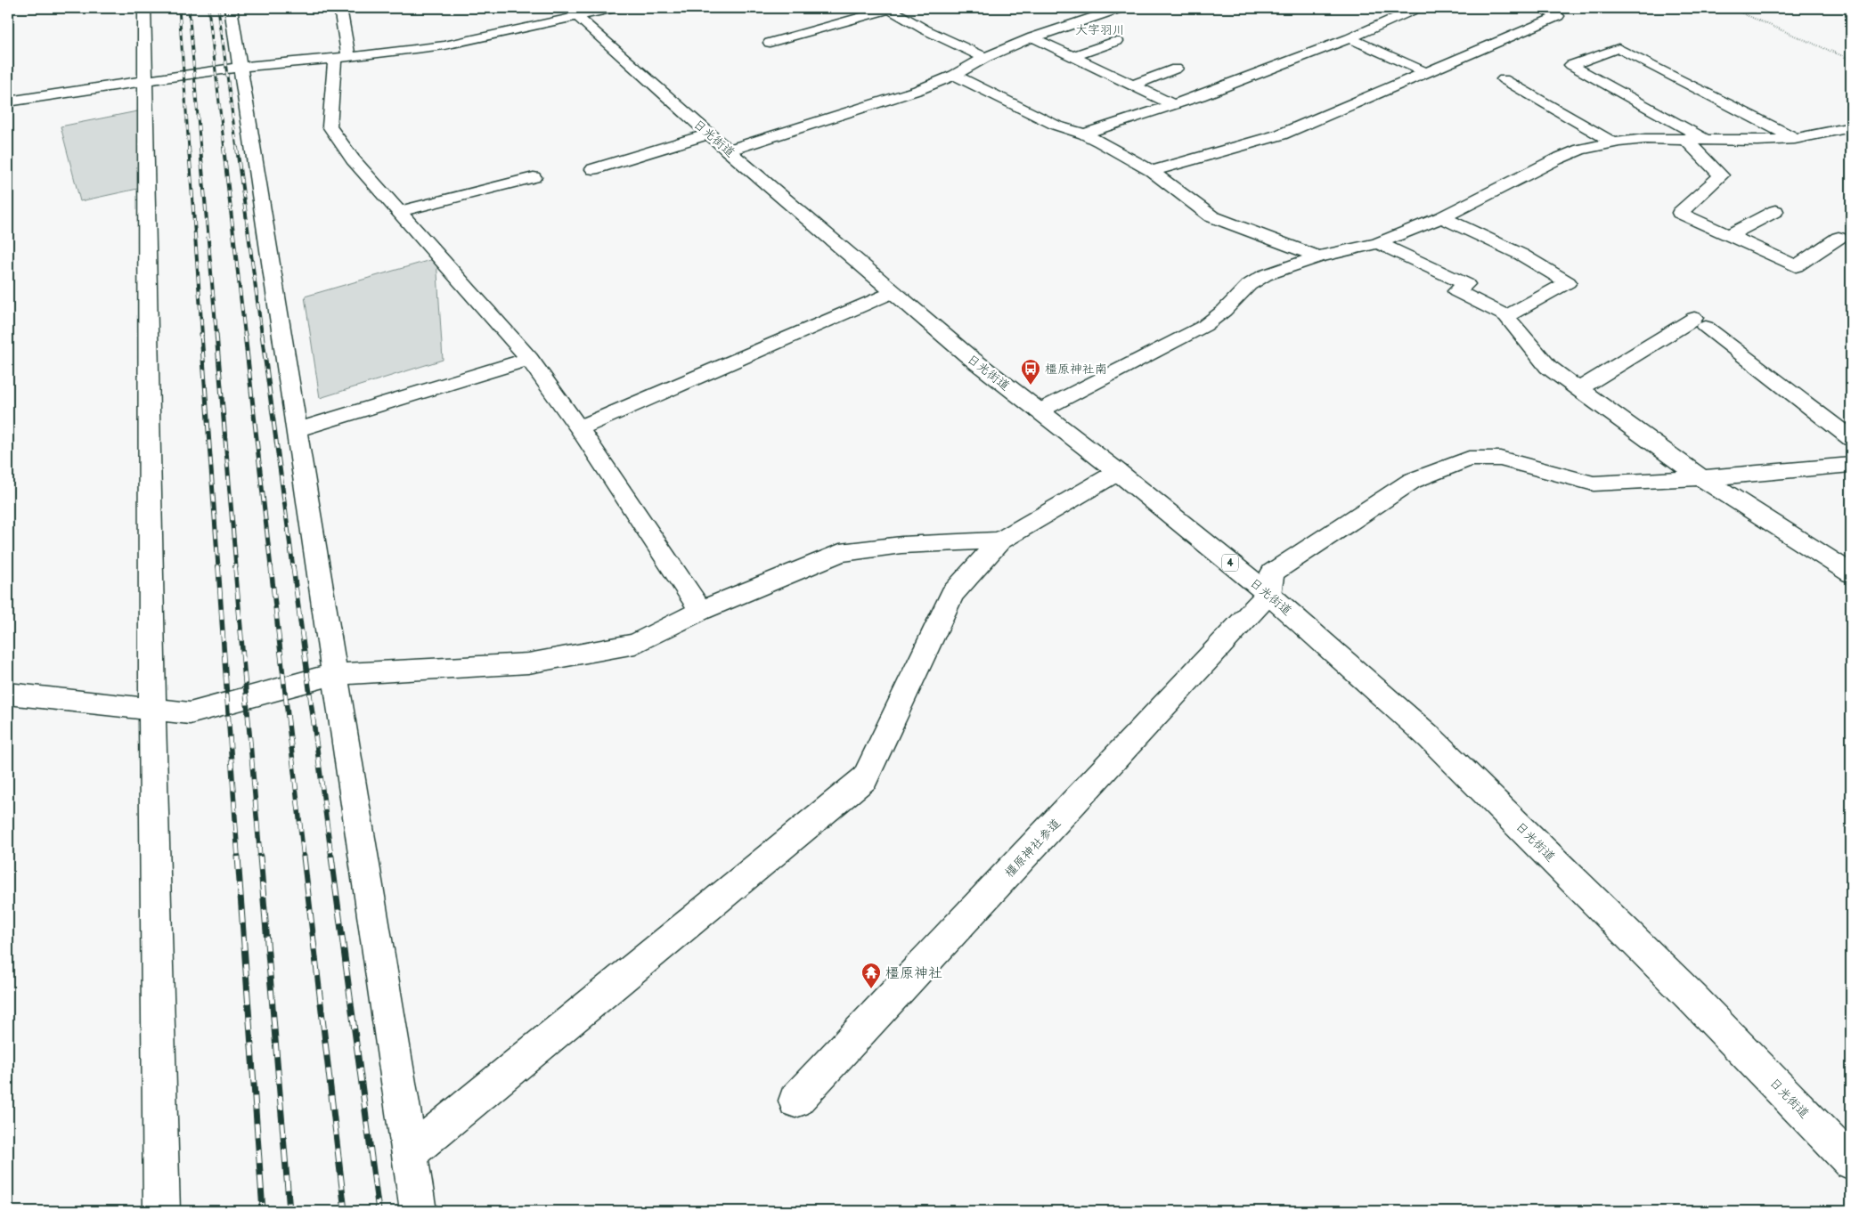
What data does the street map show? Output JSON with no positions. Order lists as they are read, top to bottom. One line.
{"streets":{"main road":["日光街道","4","橿原神社参道"]},"crossings":[["日光街道","橿原神社参道"]],"districts":["大字羽川"],"places":{"bus stop":["橿原神社南"],"temple":["橿原神社"]}}
